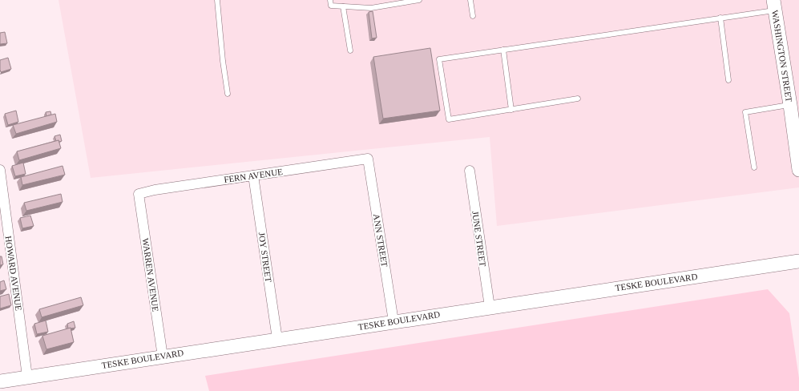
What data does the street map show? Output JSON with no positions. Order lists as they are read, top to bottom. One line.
{"streets":{"street":["WASHINGTON STREET","FERN AVENUE","JUNE STREET","ANN STREET","JOY STREET","HOWARD AVENUE","WARREN AVENUE","TESKE BOULEVARD"]},"crossings":[["FERN AVENUE","ANN STREET"],["FERN AVENUE","JOY STREET"],["FERN AVENUE","WARREN AVENUE"],["JUNE STREET","TESKE BOULEVARD"],["ANN STREET","TESKE BOULEVARD"],["JOY STREET","TESKE BOULEVARD"],["HOWARD AVENUE","TESKE BOULEVARD"],["WARREN AVENUE","TESKE BOULEVARD"]]}
